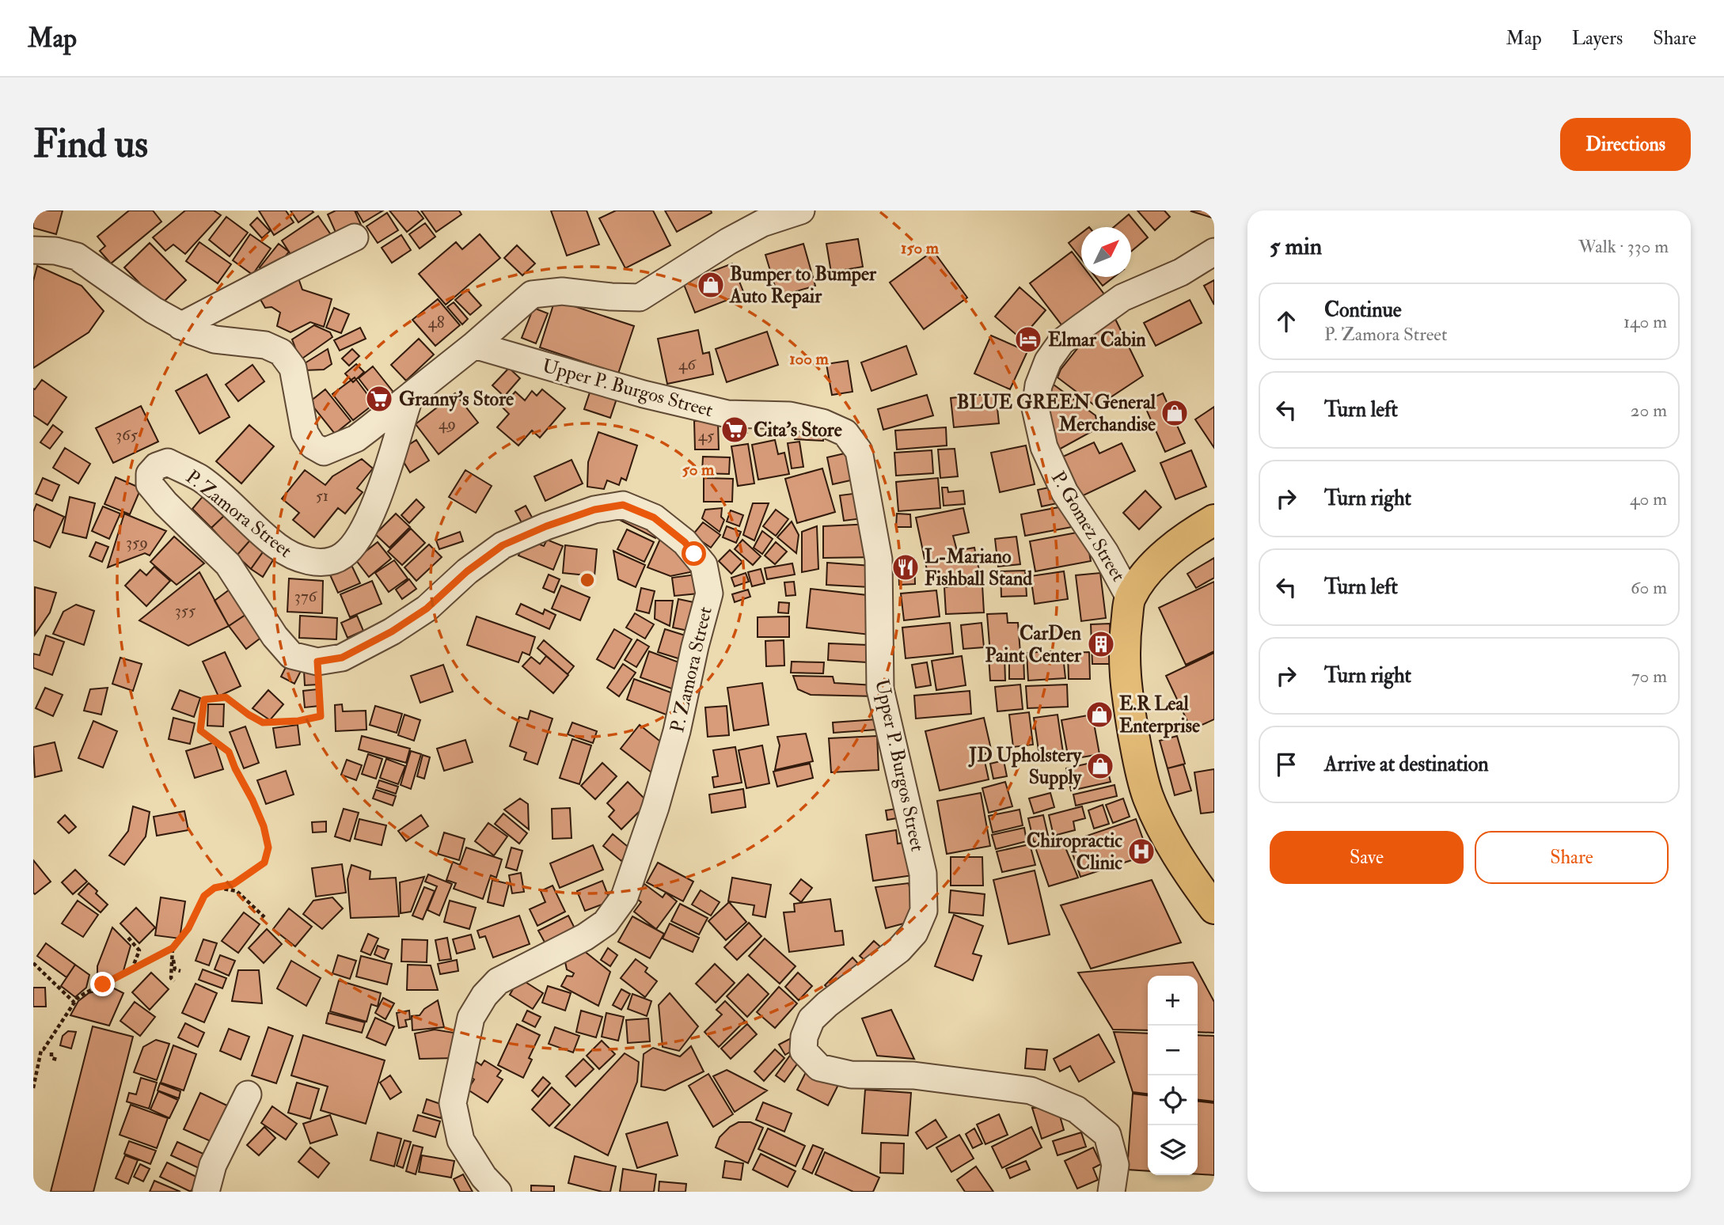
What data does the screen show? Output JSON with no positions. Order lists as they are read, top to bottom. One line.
{"streets":{"street":["Upper P. Burgos Street","P. Zamora Street","P. Gomez Street"]},"places":{"shop":["Bumper to Bumper Auto Repair","BLUE GREEN General Merchandise","E.R Leal Enterprise","JD Upholstery Supply"],"hotel":["Elmar Cabin"],"supermarket":["Granny's Store","Cita's Store"],"restaurant":["L-Mariano Fishball Stand"],"building":["CarDen Paint Center"],"hospital":["Chiropractic Clinic"]},"house_numbers":["48","46","49","365","45","51","359","376","355"],"north":"top right","page":{"header":"Map","nav":["Map","Layers","Share"],"buttons":["Directions",["Save","Share"]],"title":"Find us","heading":["5 min","Walk · 330 m"],"list":[["Continue","P. Zamora Street","140 m"],["Turn left","20 m"],["Turn right","40 m"],["Turn left","60 m"],["Turn right","70 m"],"Arrive at destination"],"map_buttons":["+","−"]},"rings":["150 m","100 m","50 m"]}
